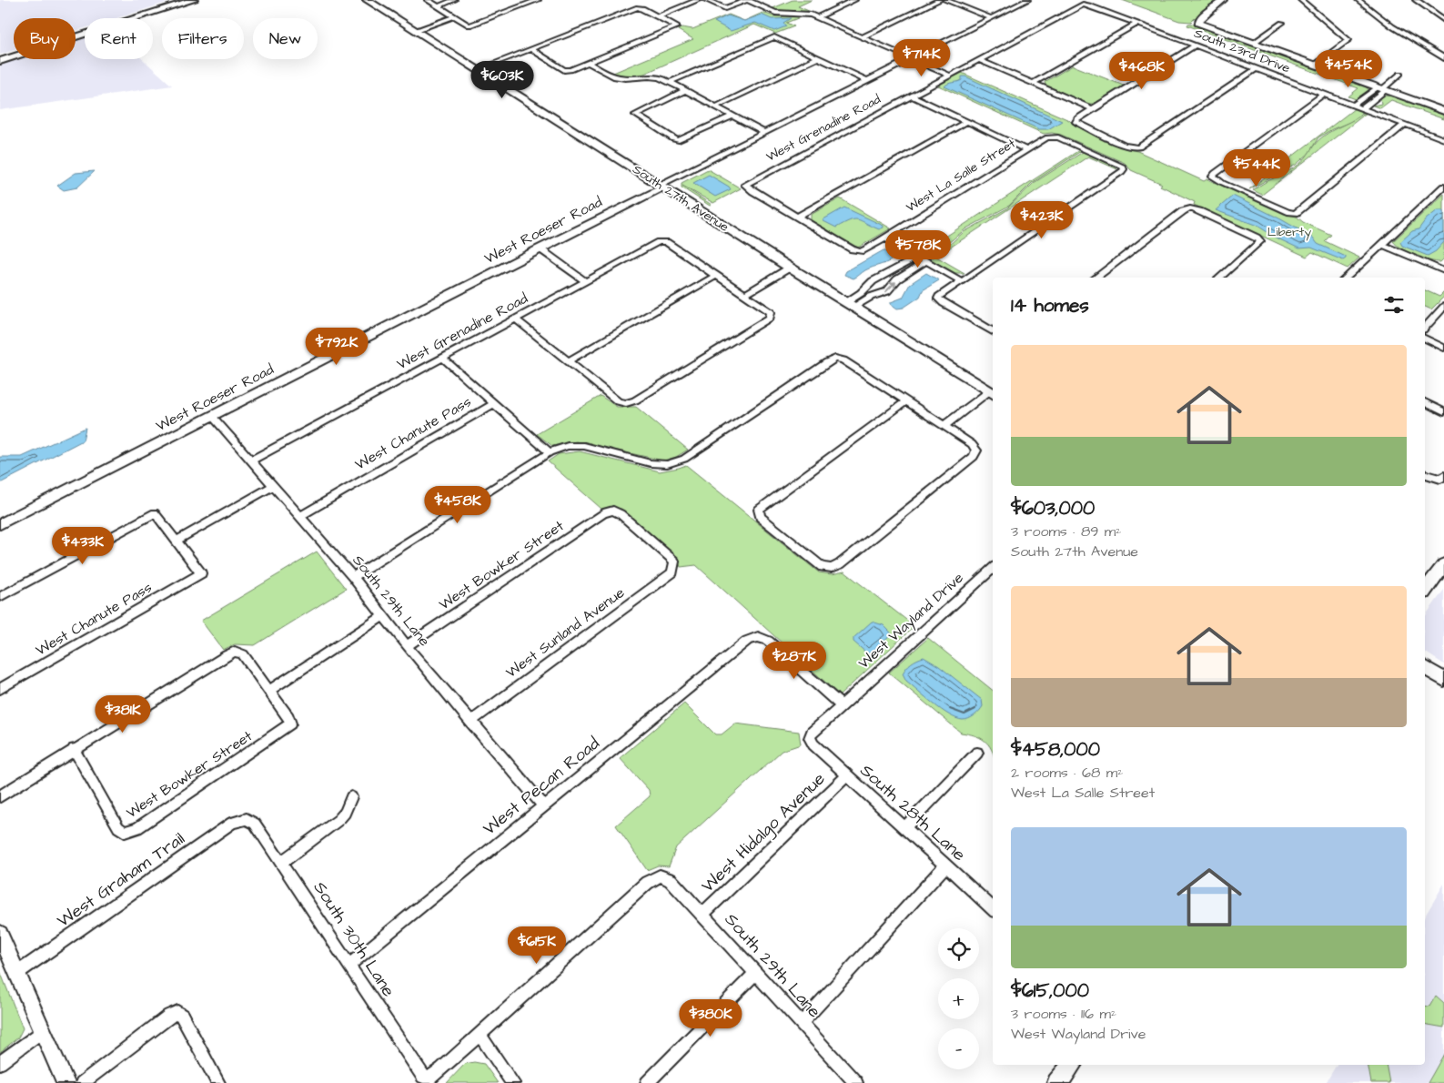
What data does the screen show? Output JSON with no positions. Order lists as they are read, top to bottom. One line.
{"streets":{"main road":["South 27th Avenue"],"street":["South 23rd Drive","West Grenadine Road","West La Salle Street","West Roeser Road","West Chanute Pass","West Bowker Street","South 29th Lane","West Wayland Drive","West Sunland Avenue","West Pecan Road","South 28th Lane","West Hidalgo Avenue","West Graham Trail","South 30th Lane"]},"crossings":[["South 23rd Drive","West Grenadine Road"],["West Grenadine Road","West La Salle Street"],["West Grenadine Road","South 29th Lane"],["South 27th Avenue","West Roeser Road"],["West Roeser Road","South 29th Lane"],["West Chanute Pass","South 29th Lane"],["West Bowker Street","South 29th Lane"],["West Bowker Street","West Sunland Avenue"],["South 29th Lane","West Sunland Avenue"],["South 29th Lane","West Pecan Road"],["South 29th Lane","West Hidalgo Avenue"],["South 29th Lane","South 30th Lane"],["West Wayland Drive","West Pecan Road"],["West Wayland Drive","South 28th Lane"],["West Pecan Road","South 30th Lane"],["South 28th Lane","West Hidalgo Avenue"],["West Graham Trail","South 30th Lane"]],"parks":["Liberty"],"page":{"chip":["Buy","Rent","Filters","New"],"price":["$714K","$454K","$468K","$603K","$544K","$423K","$578K","$792K","$458K","$433K","$287K","$381K","$615K","$380K"],"heading":"14 homes","list":[{"name":"$603,000","note":"3 rooms · 89 m² · South 27th Avenue"},{"name":"$458,000","note":"2 rooms · 68 m² · West La Salle Street"},{"name":"$615,000","note":"3 rooms · 116 m² · West Wayland Drive"}],"map_buttons":["+","−"]}}
